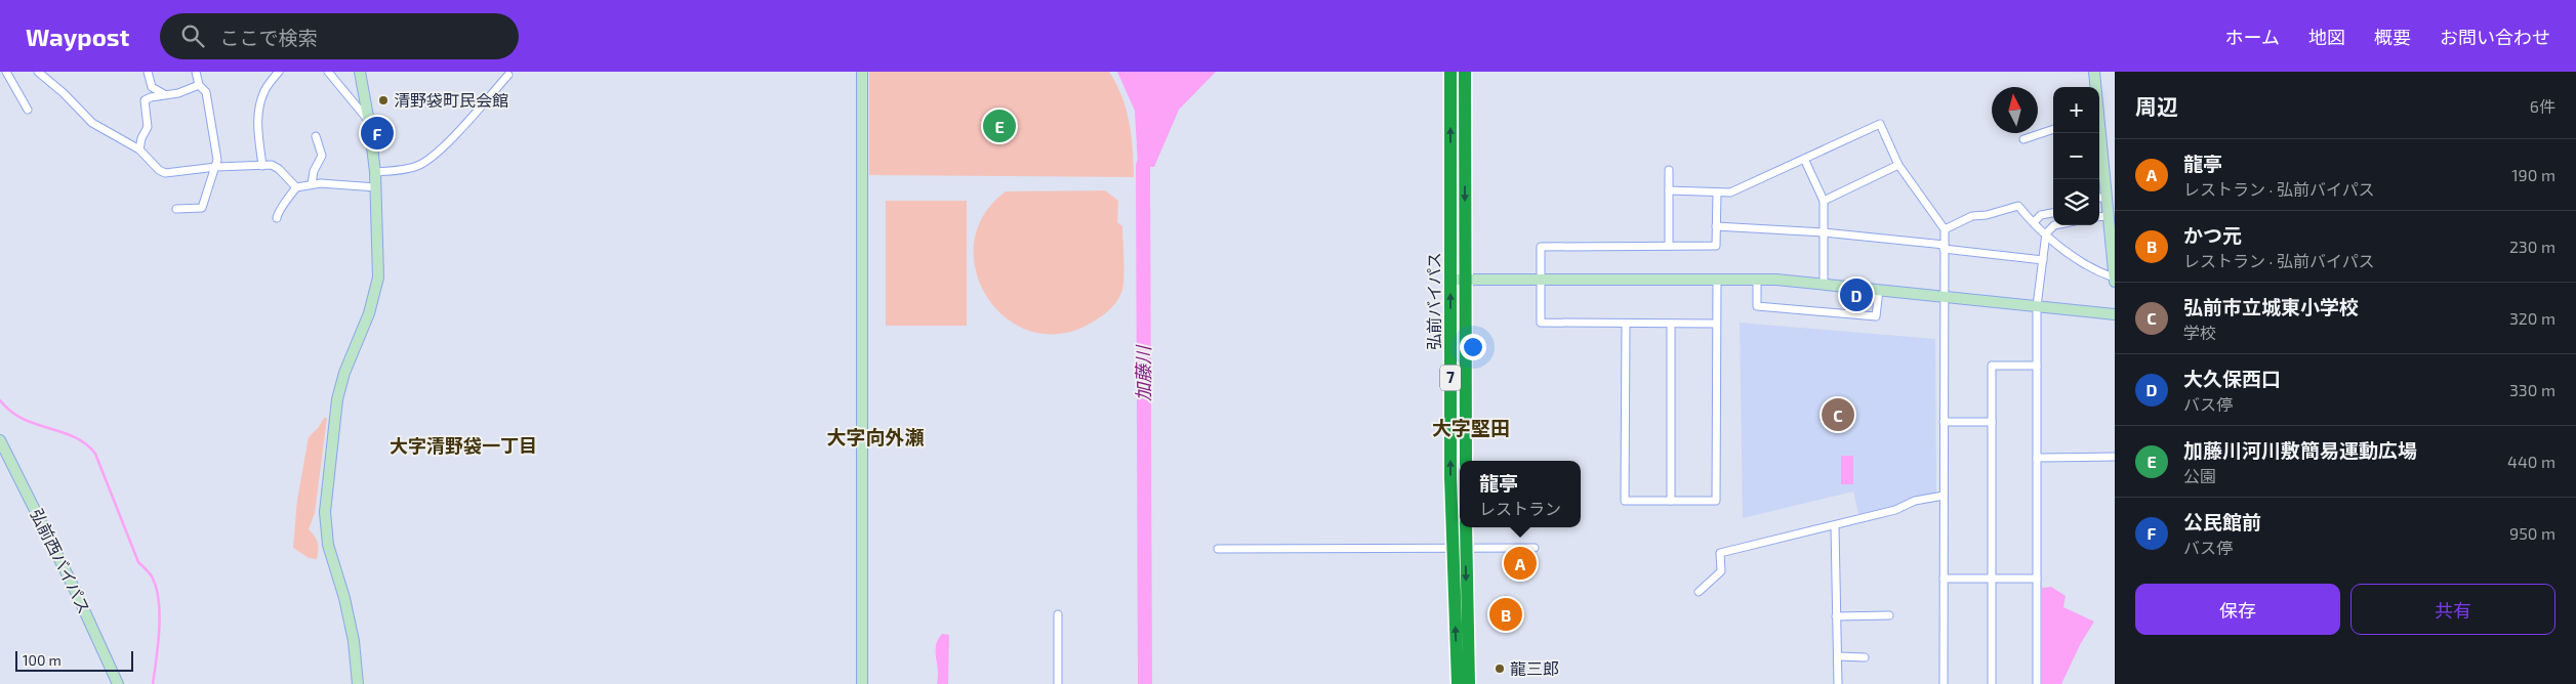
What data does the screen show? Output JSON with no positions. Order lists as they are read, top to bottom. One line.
{"streets":{"highway":["弘前バイパス","7"],"street":["弘前西バイパス"]},"districts":["大字堅田","大字向外瀬","大字清野袋一丁目"],"water":["加藤川"],"places":["清野袋町民会館","龍三郎"],"scale_bar":"100 m","north":"top","page":{"header":"Waypost","search":"ここで検索","nav":["ホーム","地図","概要","お問い合わせ"],"heading":["周辺","6件"],"map_buttons":["+","−"],"pins":["E","F","D","C","A","B"],"list":[{"mark":"A","name":"龍亭","note":"レストラン · 弘前バイパス","value":"190 m"},{"mark":"B","name":"かつ元","note":"レストラン · 弘前バイパス","value":"230 m"},{"mark":"C","name":"弘前市立城東小学校","note":"学校","value":"320 m"},{"mark":"D","name":"大久保西口","note":"バス停","value":"330 m"},{"mark":"E","name":"加藤川河川敷簡易運動広場","note":"公園","value":"440 m"},{"mark":"F","name":"公民館前","note":"バス停","value":"950 m"}],"popup":["龍亭","レストラン"],"buttons":["保存","共有"],"scale":"100 m"}}
